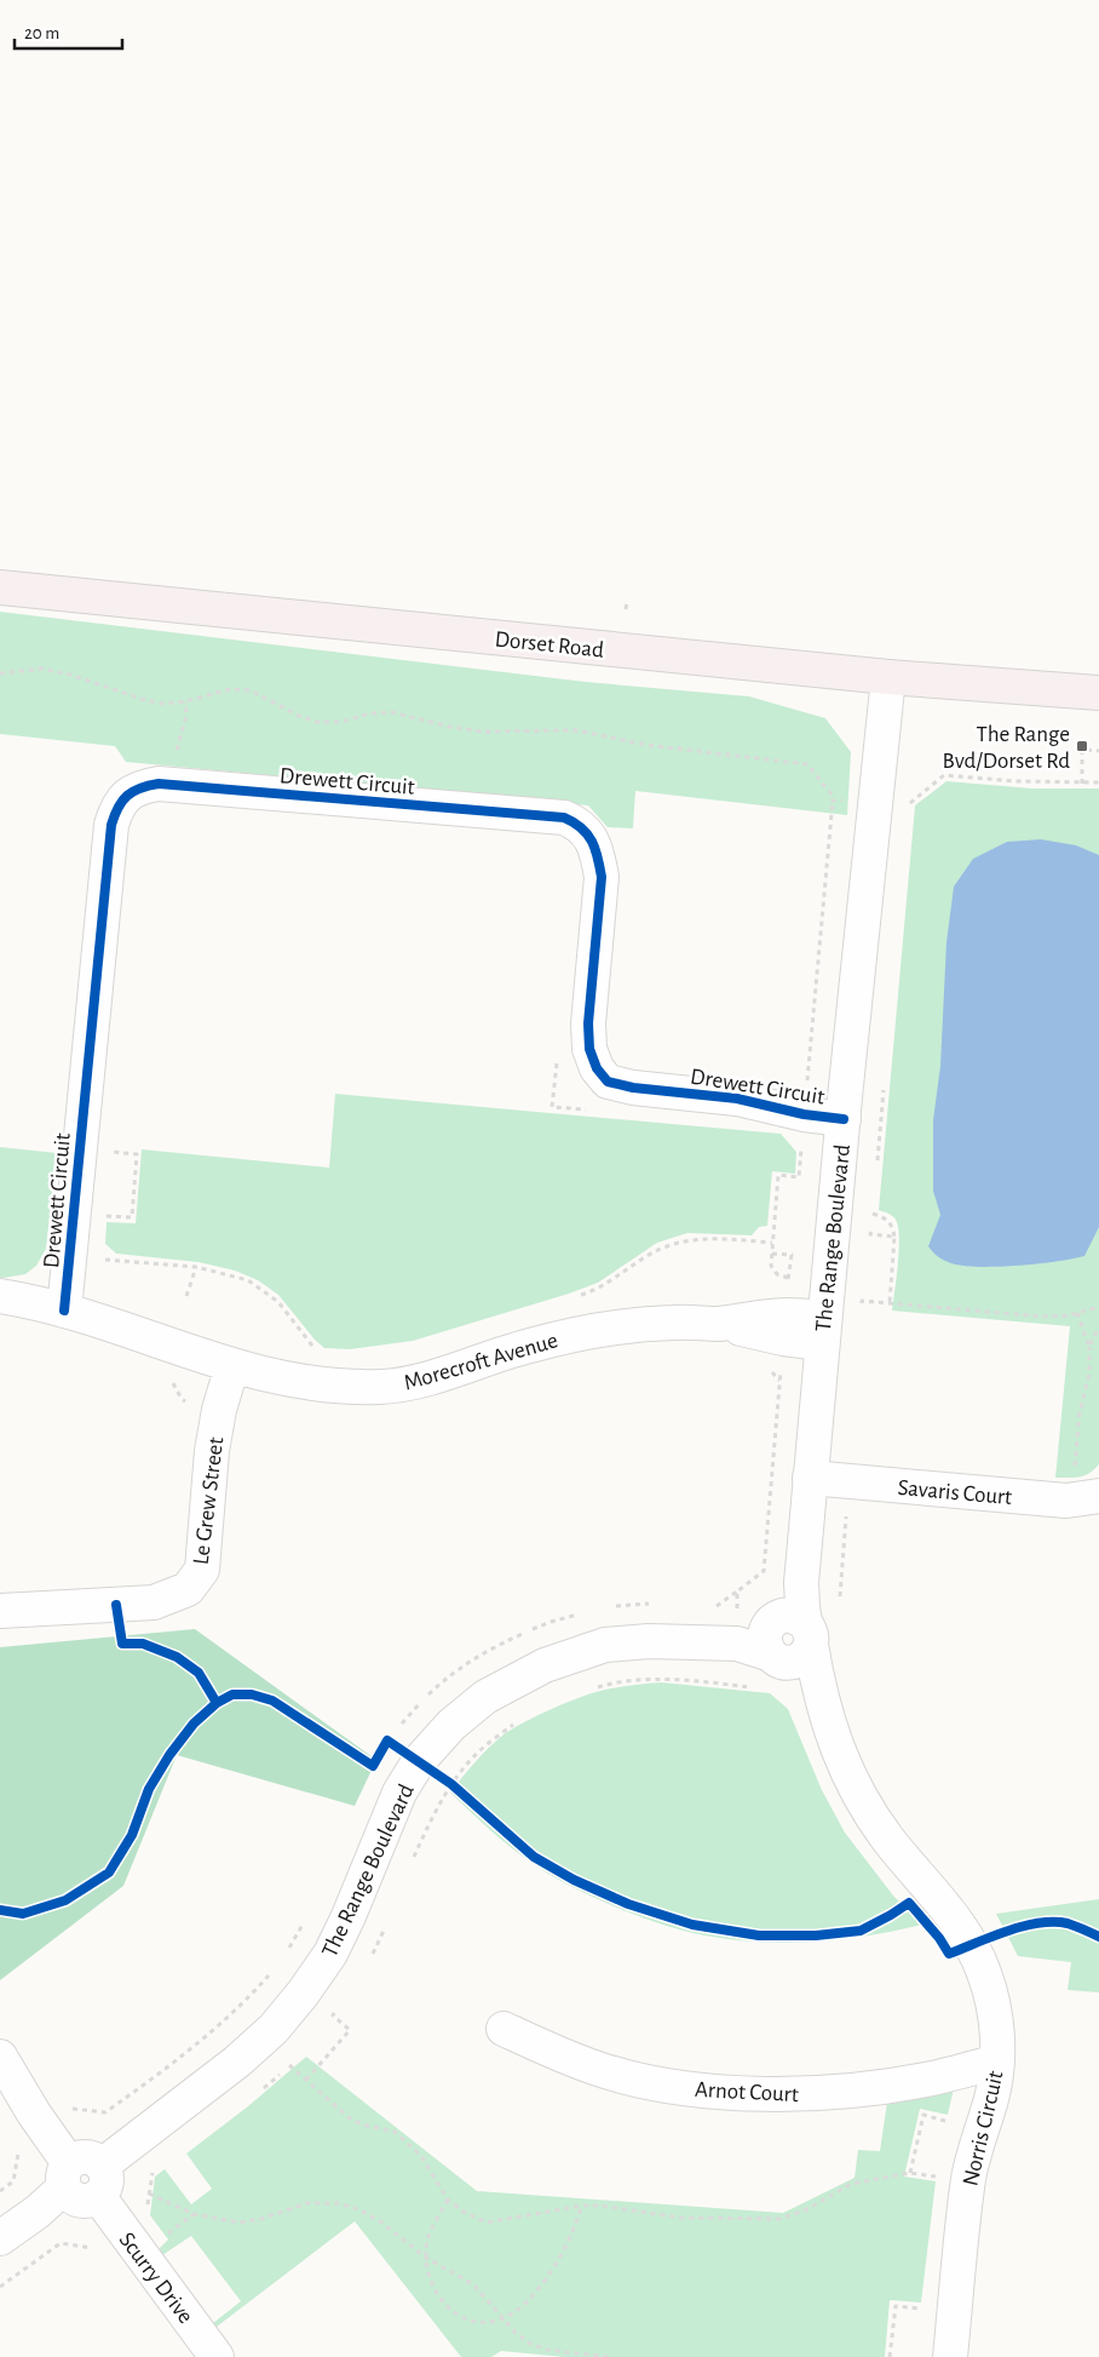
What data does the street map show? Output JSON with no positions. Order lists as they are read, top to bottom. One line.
{"streets":{"main road":["Dorset Road"],"street":["Drewett Circuit","The Range Boulevard","Morecroft Avenue","Savaris Court","Le Grew Street","Arnot Court","Norris Circuit","Scurry Drive"]},"crossings":[["Dorset Road","The Range Boulevard"],["Drewett Circuit","The Range Boulevard"],["Drewett Circuit","Morecroft Avenue"],["The Range Boulevard","Morecroft Avenue"],["The Range Boulevard","Savaris Court"],["The Range Boulevard","Norris Circuit"],["The Range Boulevard","Scurry Drive"],["Morecroft Avenue","Le Grew Street"],["Arnot Court","Norris Circuit"]],"places":{"transit":["The Range Bvd/Dorset Rd"]},"scale_bar":"20 m"}
